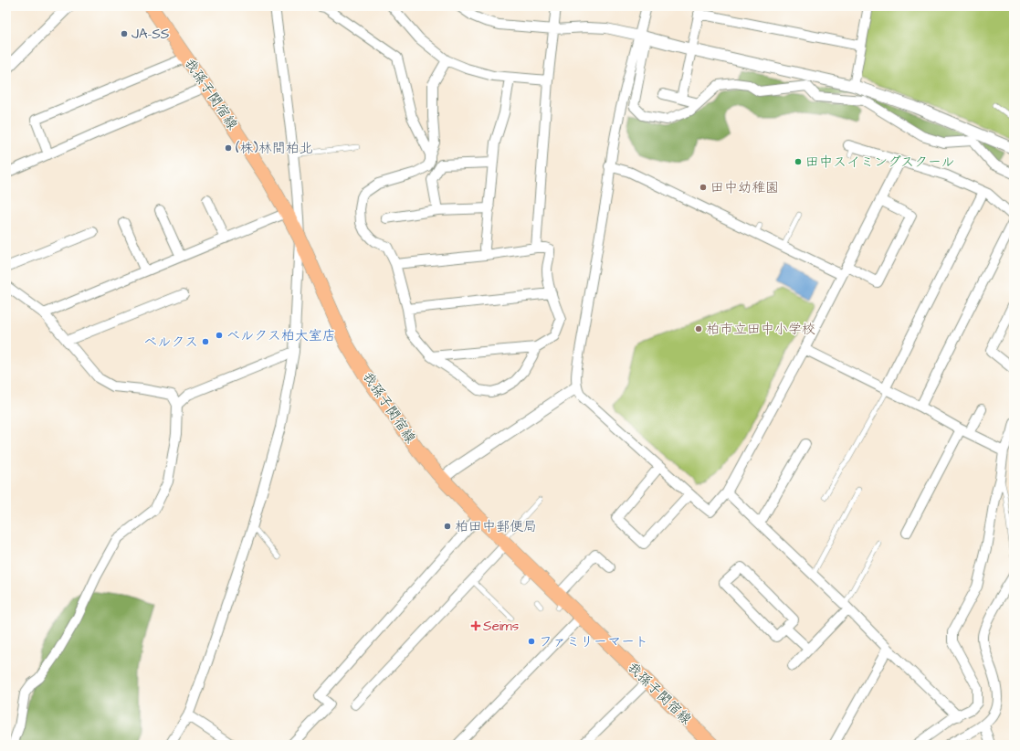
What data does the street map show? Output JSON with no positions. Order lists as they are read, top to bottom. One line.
{"streets":{"main road":["我孫子関宿線"]},"places":{"other":["JA-SS","(株)林間柏北","田中スイミングスクール","田中幼稚園","柏市立田中小学校","ベルクス柏大室店","ベルクス","柏田中郵便局","ファミリーマート"],"health":["Seims"]}}
